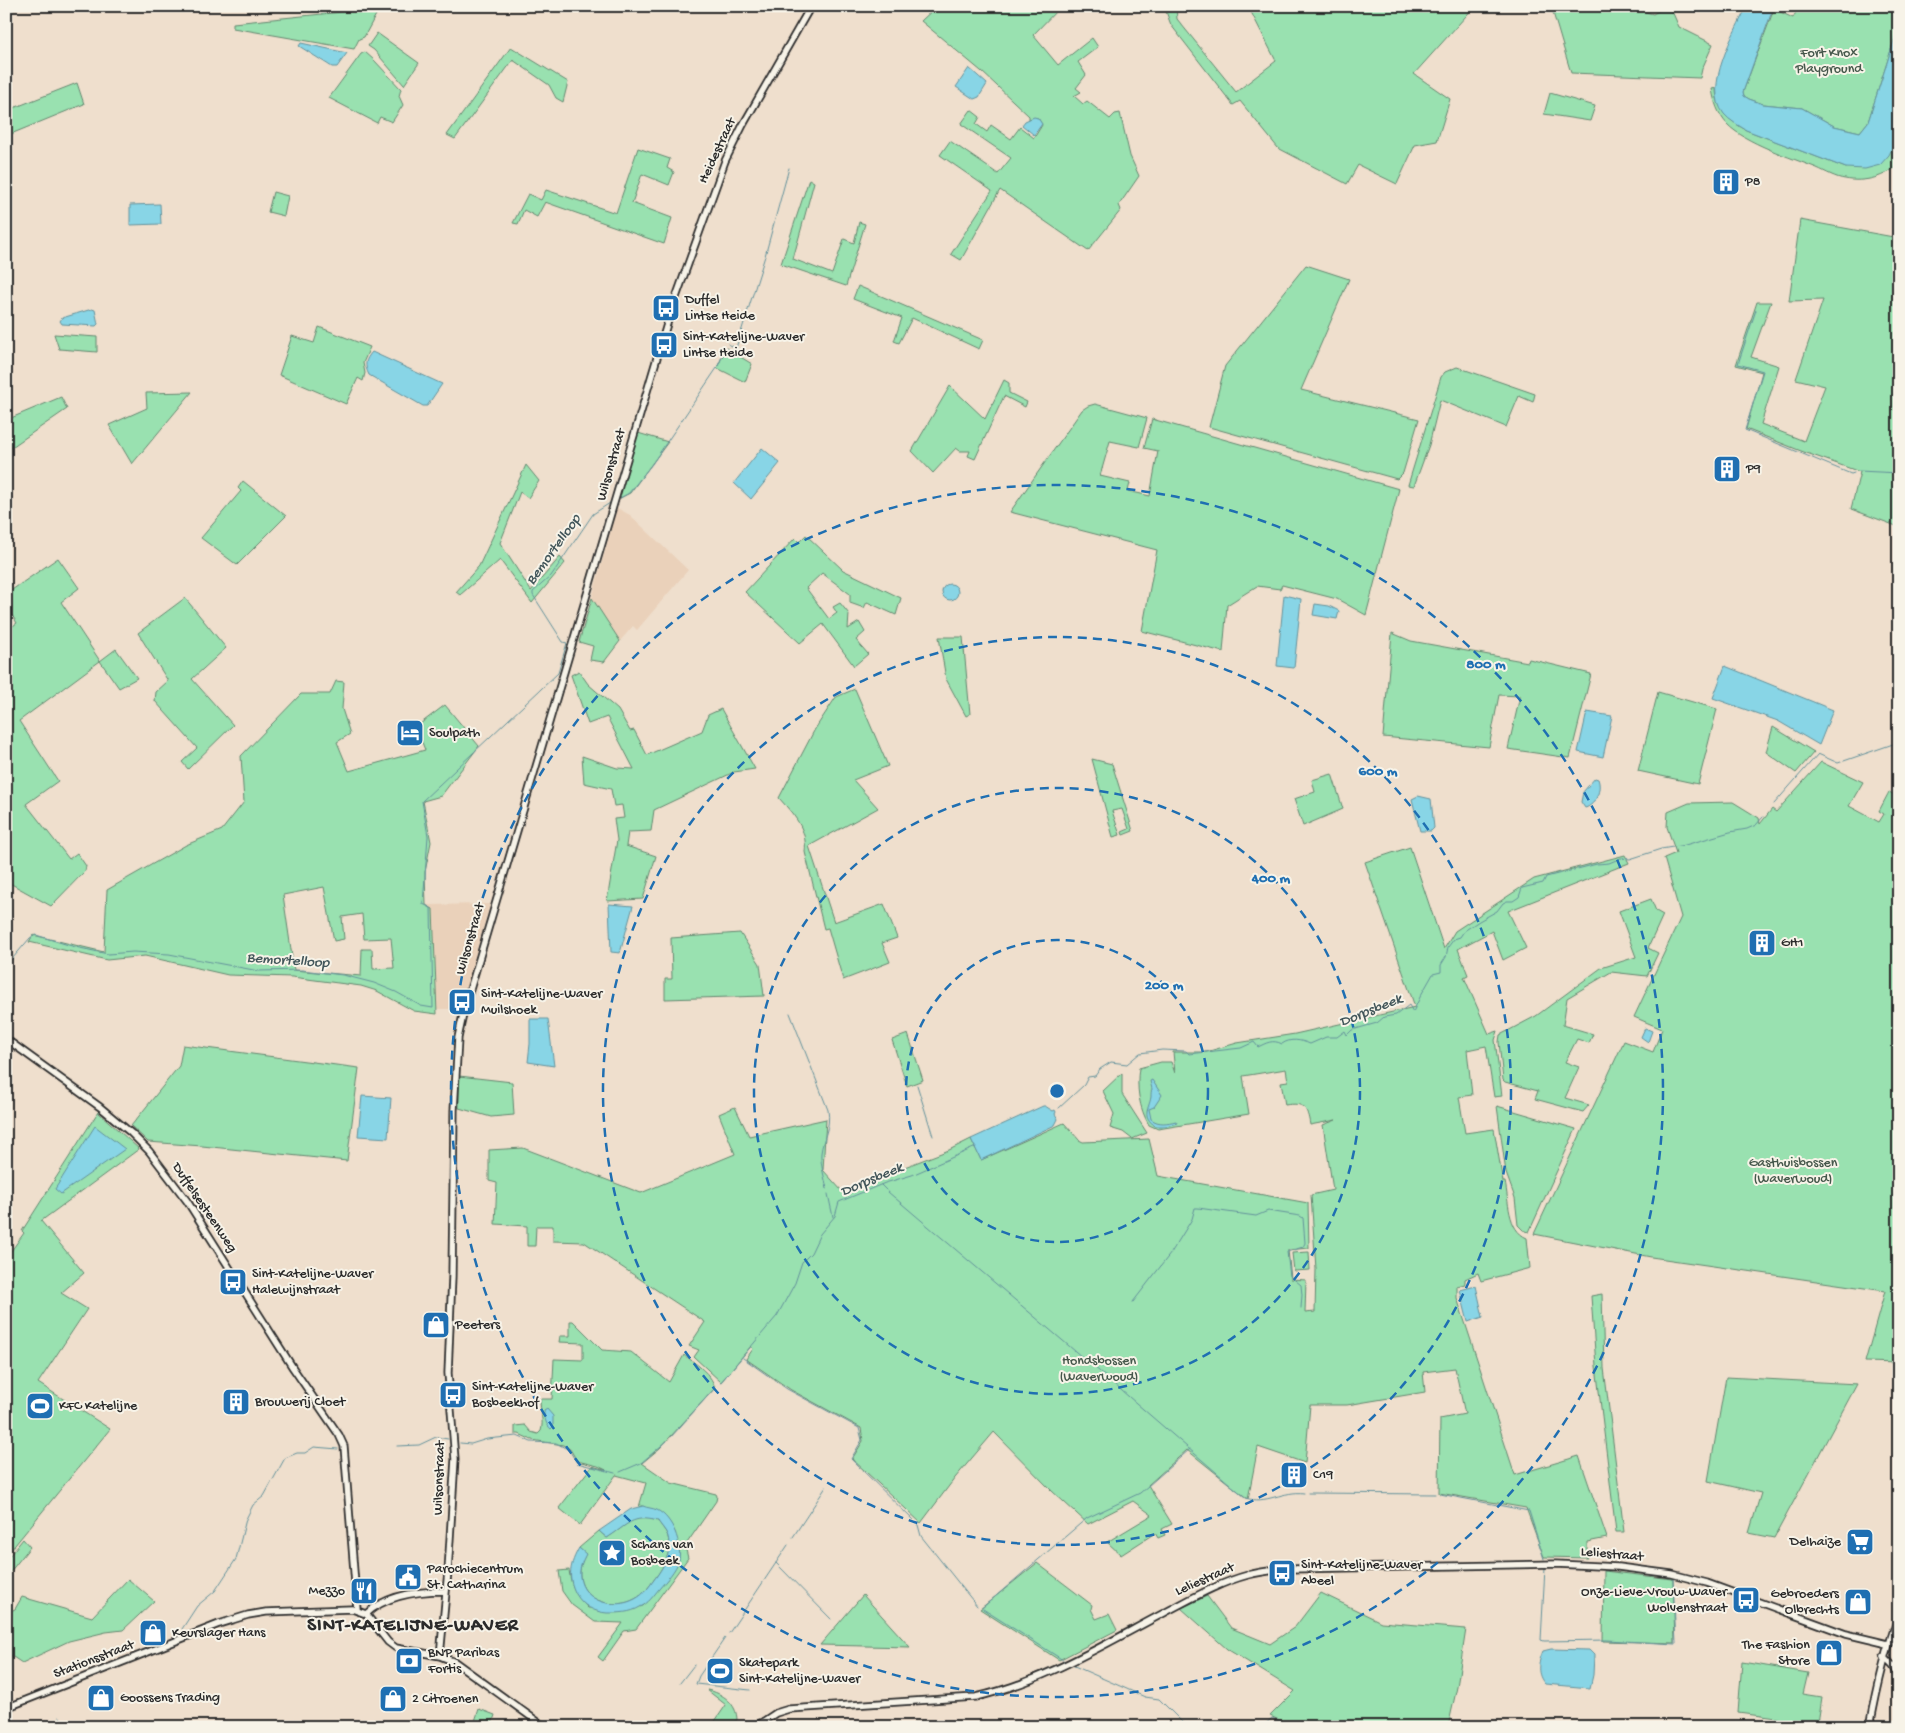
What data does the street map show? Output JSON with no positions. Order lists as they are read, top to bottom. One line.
{"streets":{"street":["Heidestraat","Wilsonstraat","Duffelsesteenweg","Leliestraat","Stationsstraat"]},"crossings":[["Heidestraat","Wilsonstraat"],["Duffelsesteenweg","Stationsstraat"]],"districts":["SINT-KATELIJNE-WAVER"],"water":["Bemortelloop","Dorpsbeek"],"parks":["Fort Knox Playground","Gasthuisbossen (Waverwoud)","Hondsbossen (Waverwoud)"],"places":{"building":["P8","P9","GH1","Brouwerij Cloet","C19"],"bus stop":["Duffel Lintse Heide","Sint-Katelijne-Waver Lintse Heide","Sint-Katelijne-Waver Muilshoek","Sint-Katelijne-Waver Halewijnstraat","Sint-Katelijne-Waver Bosbeekhof","Sint-Katelijne-Waver Abeel","Onze-Lieve-Vrouw-Waver Wolvenstraat"],"hotel":["Soulpath"],"shop":["Peeters","Gebroeders Olbrechts","Keurslager Hans","The Fashion Store","Goossens Trading","2 Citroenen"],"sports":["KFC Katelijne","Skatepark Sint-Katelijne-Waver"],"supermarket":["Delhaize"],"place":["Schans van Bosbeek"],"public building":["Parochiecentrum St. Catharina"],"restaurant":["Mezzo"],"bank":["BNP Paribas Fortis"]},"rings":["800 m","600 m","400 m","200 m"]}
